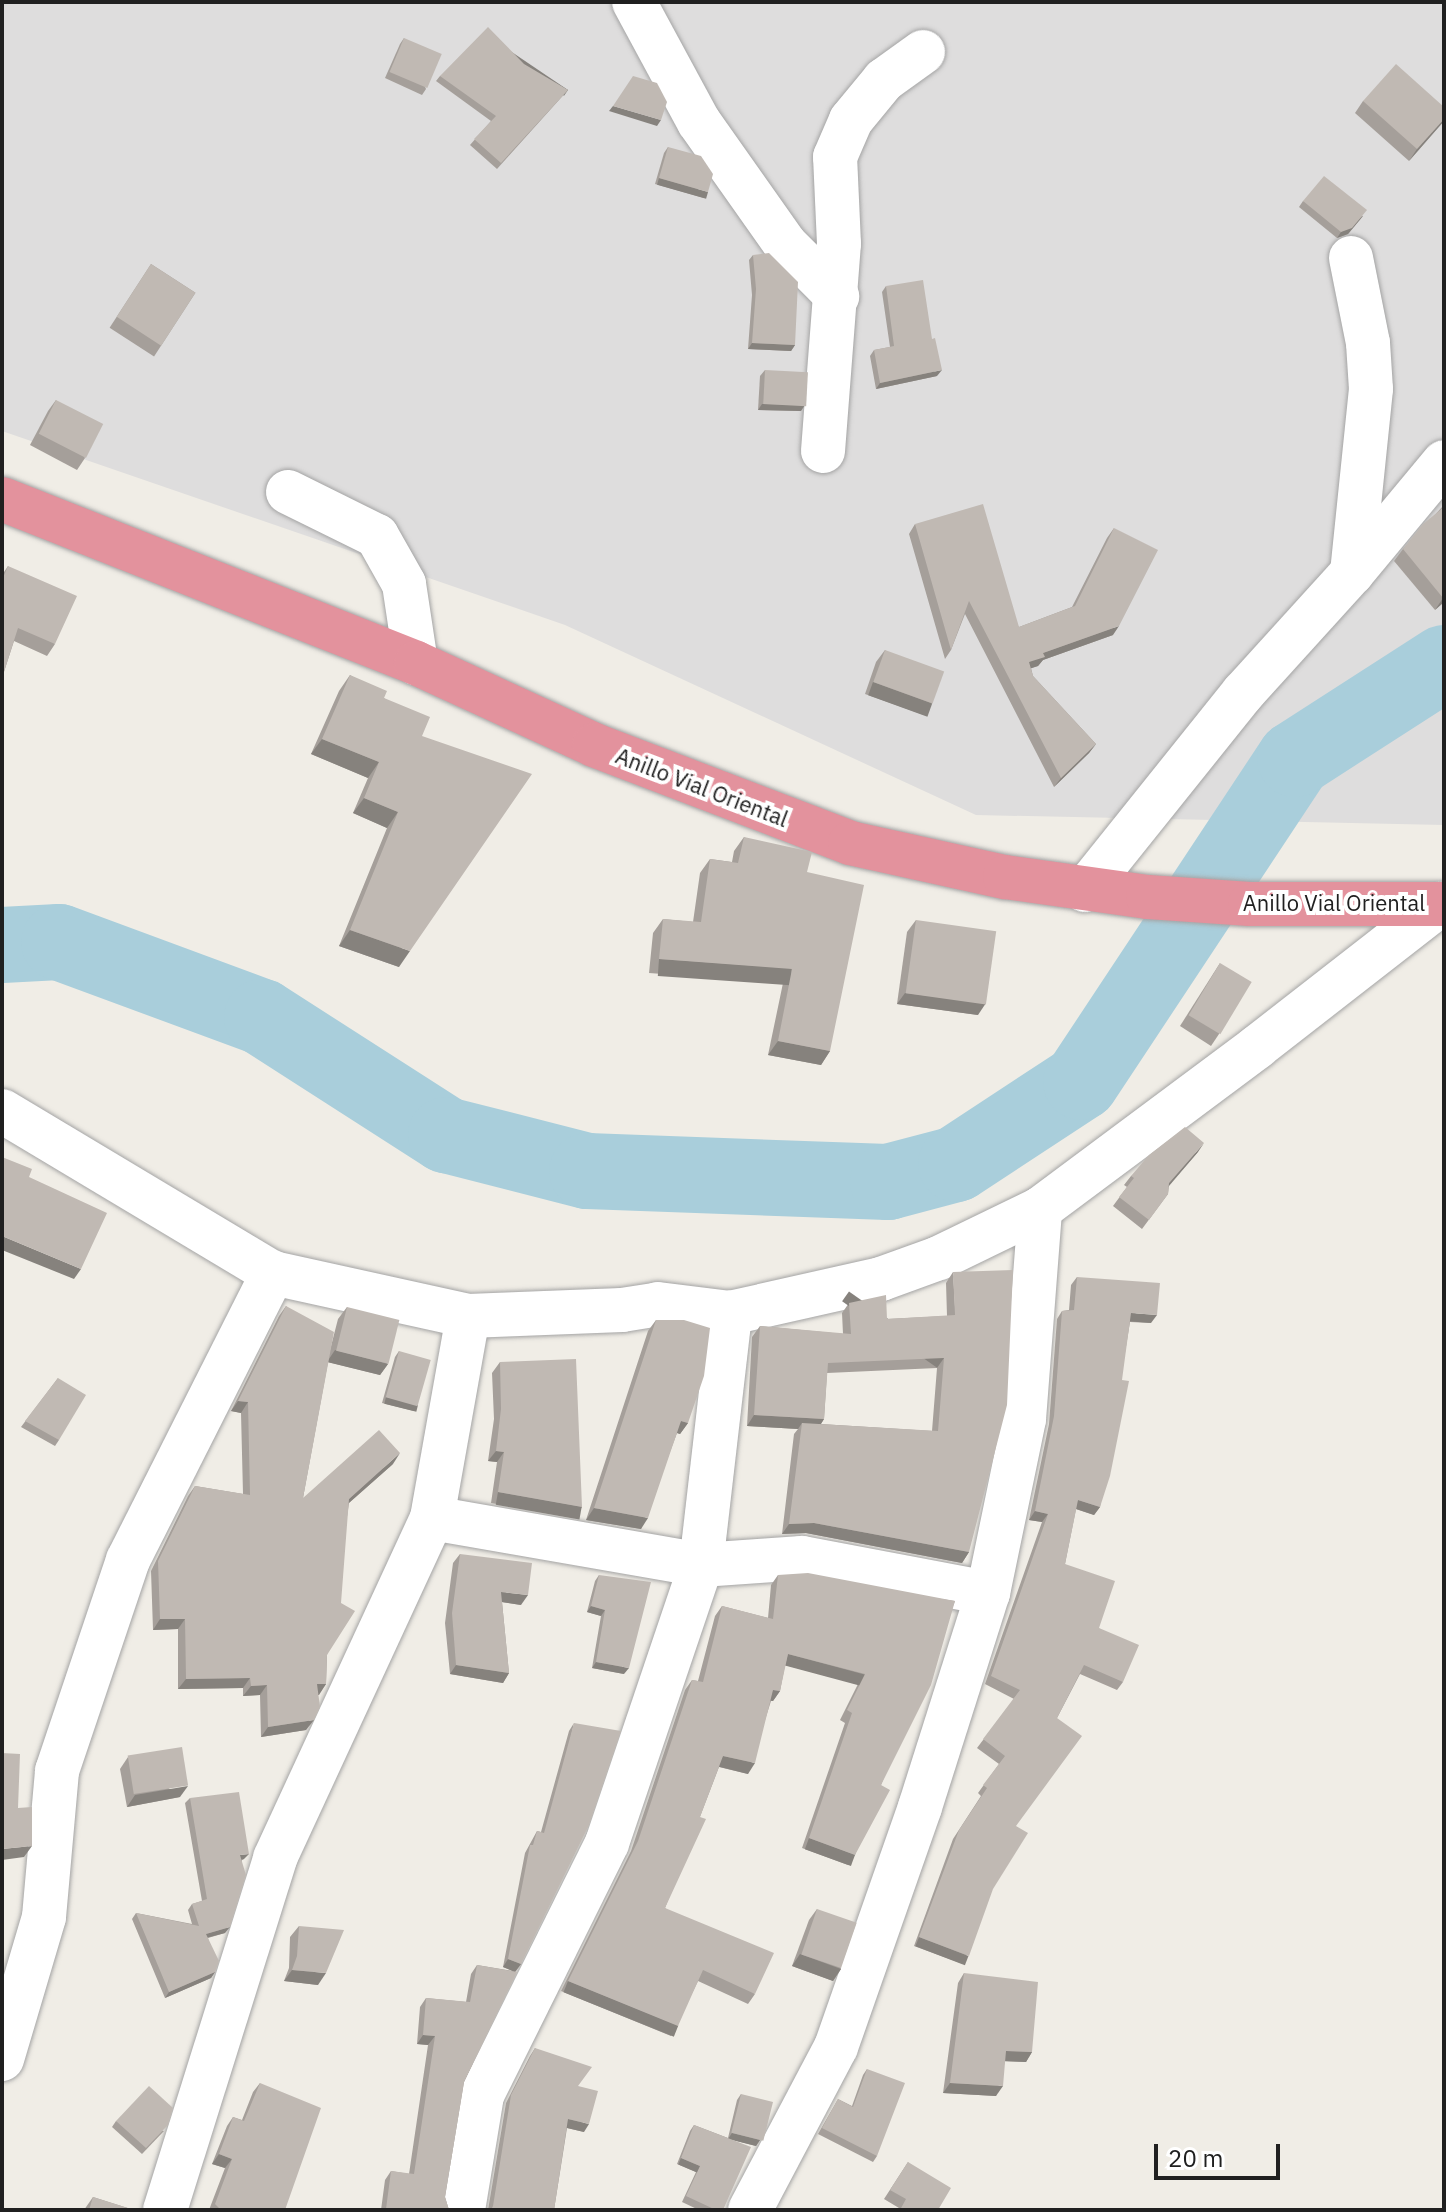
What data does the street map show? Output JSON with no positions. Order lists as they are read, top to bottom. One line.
{"streets":{"highway":["Anillo Vial Oriental"]},"scale_bar":"20 m"}
